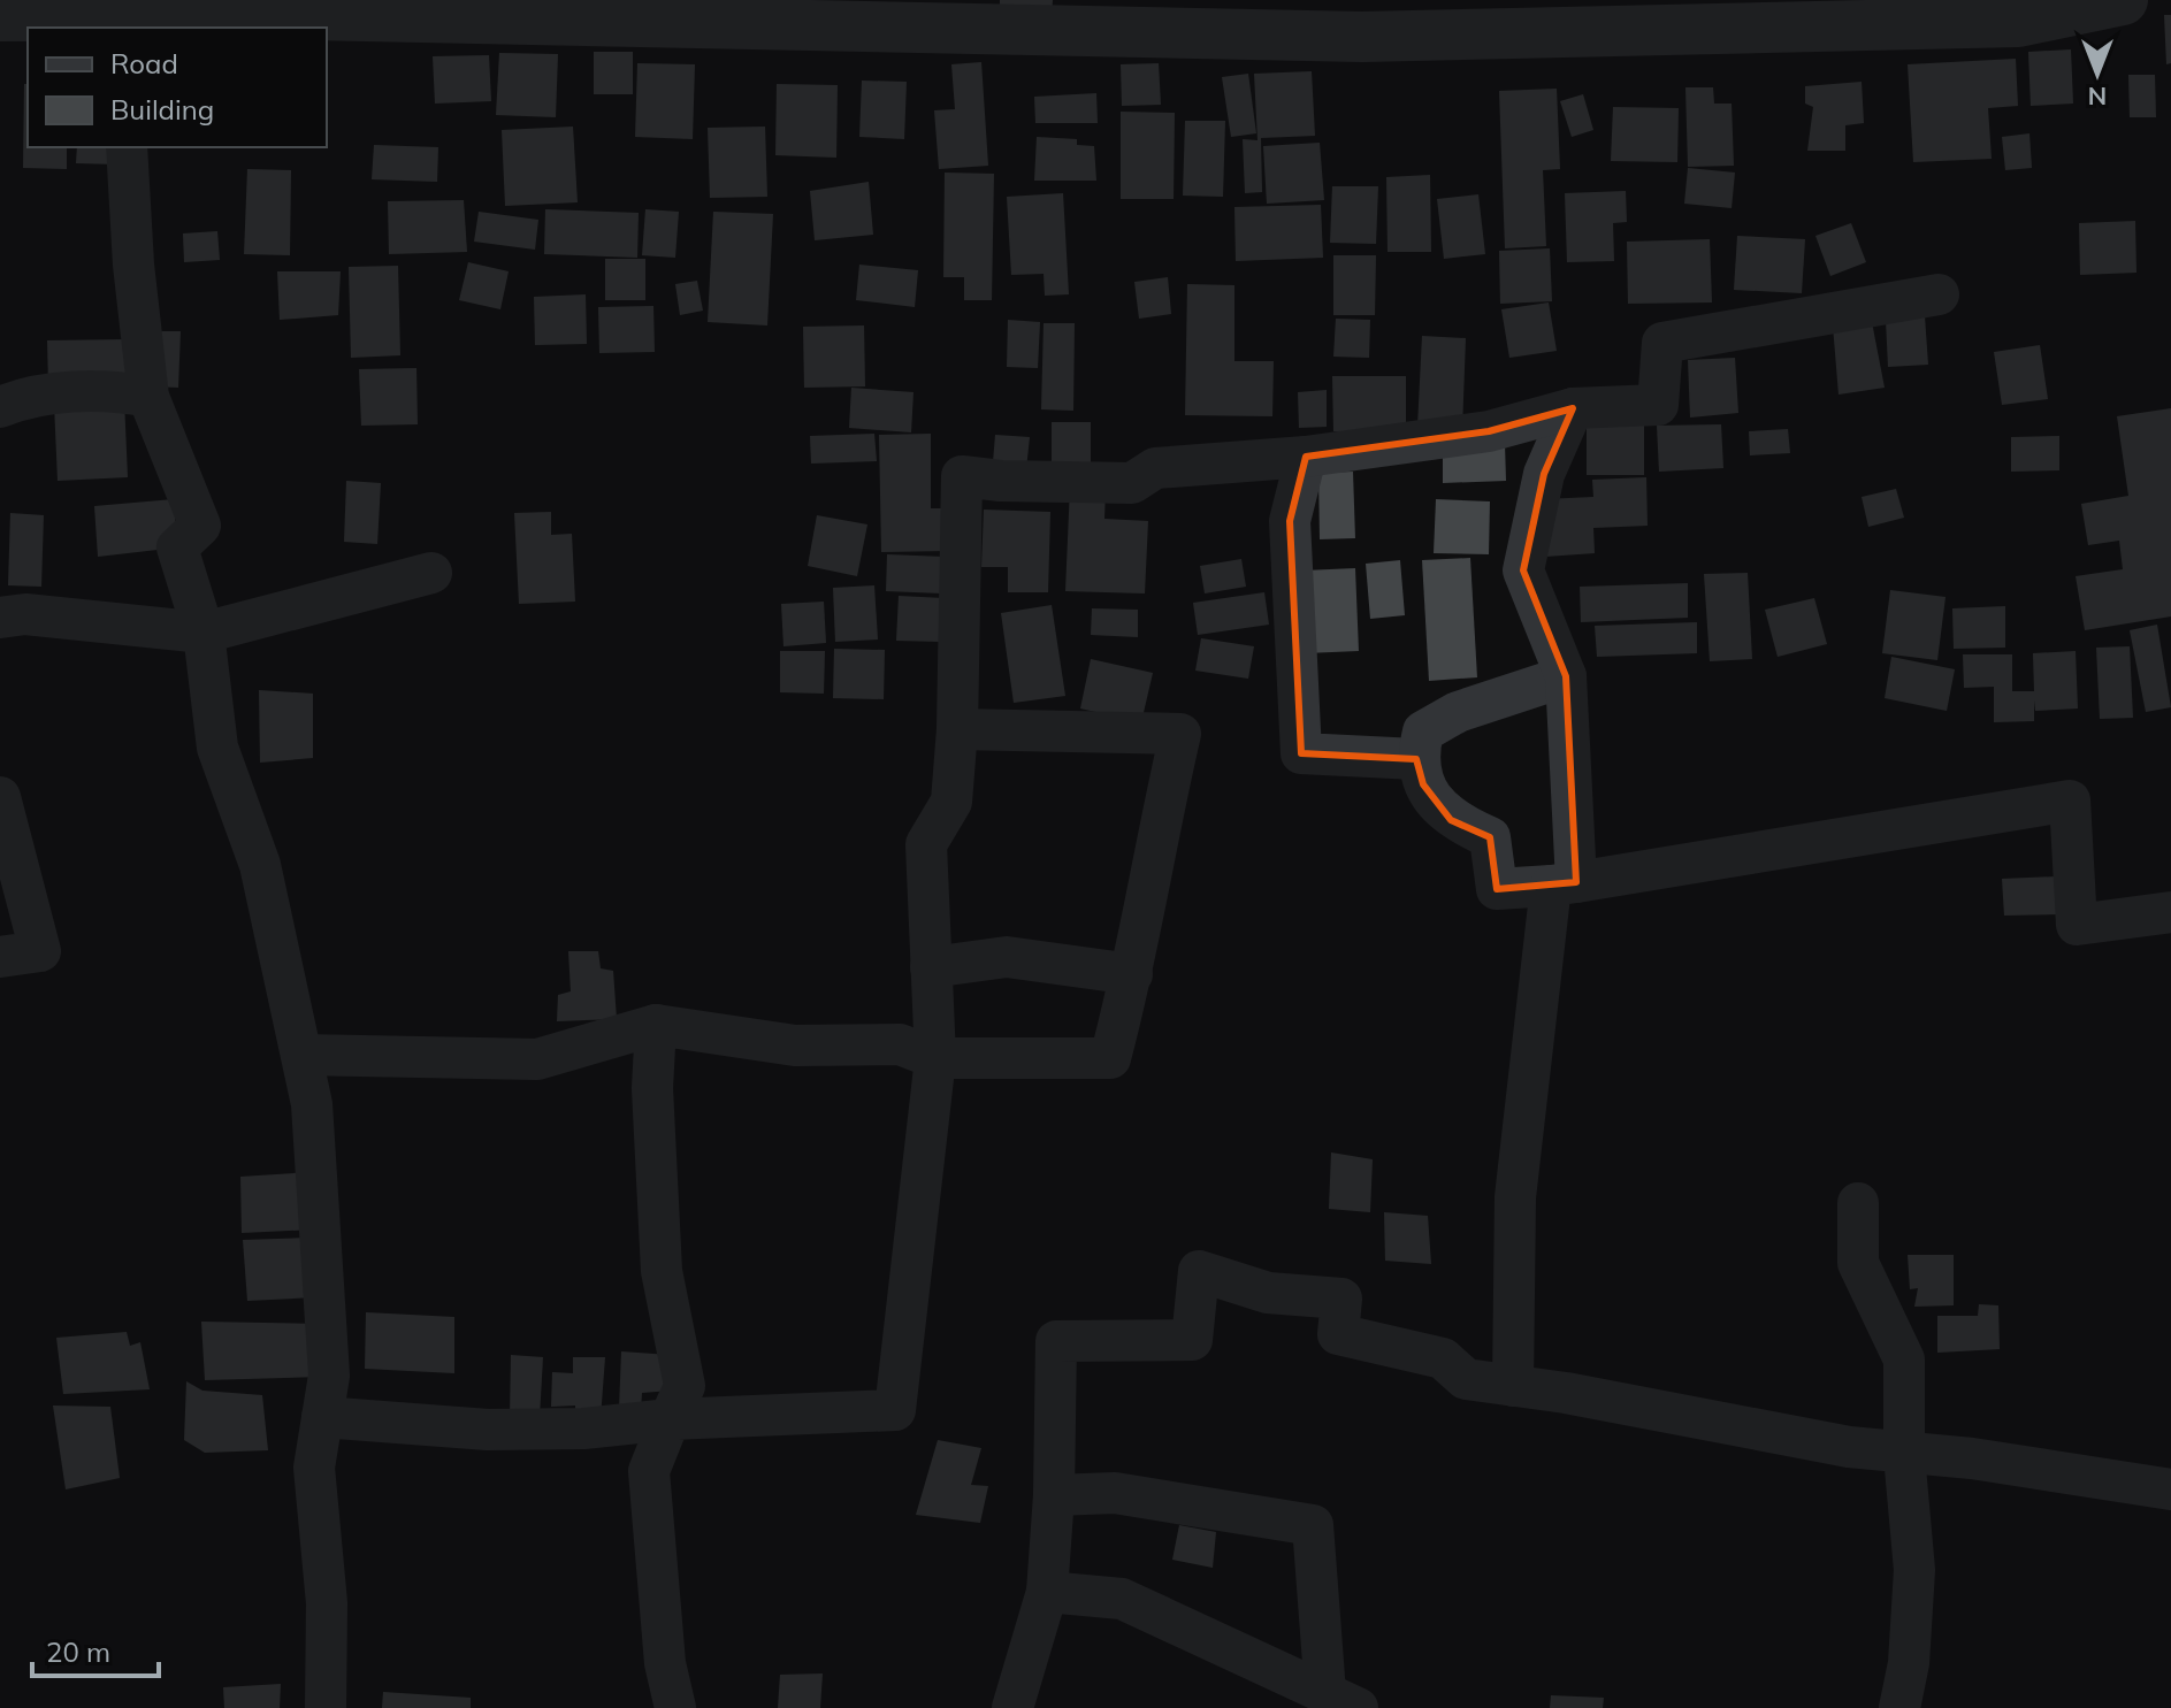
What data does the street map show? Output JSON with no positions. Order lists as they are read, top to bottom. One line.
{"legend":["Road","Building"],"scale_bar":"20 m","north":"bottom"}
